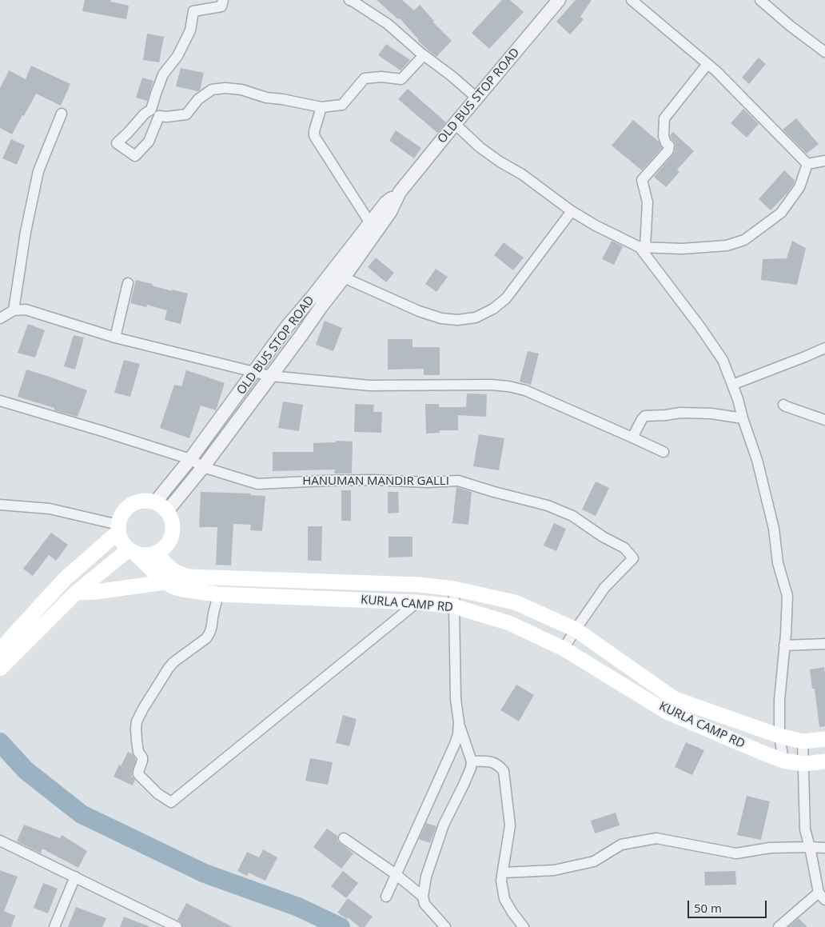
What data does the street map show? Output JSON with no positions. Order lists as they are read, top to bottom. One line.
{"streets":{"main road":["KURLA CAMP RD"],"street":["OLD BUS STOP ROAD","HANUMAN MANDIR GALLI"]},"crossings":[["OLD BUS STOP ROAD","HANUMAN MANDIR GALLI"],["OLD BUS STOP ROAD","KURLA CAMP RD"],["HANUMAN MANDIR GALLI","KURLA CAMP RD"]],"scale_bar":"50 m"}
